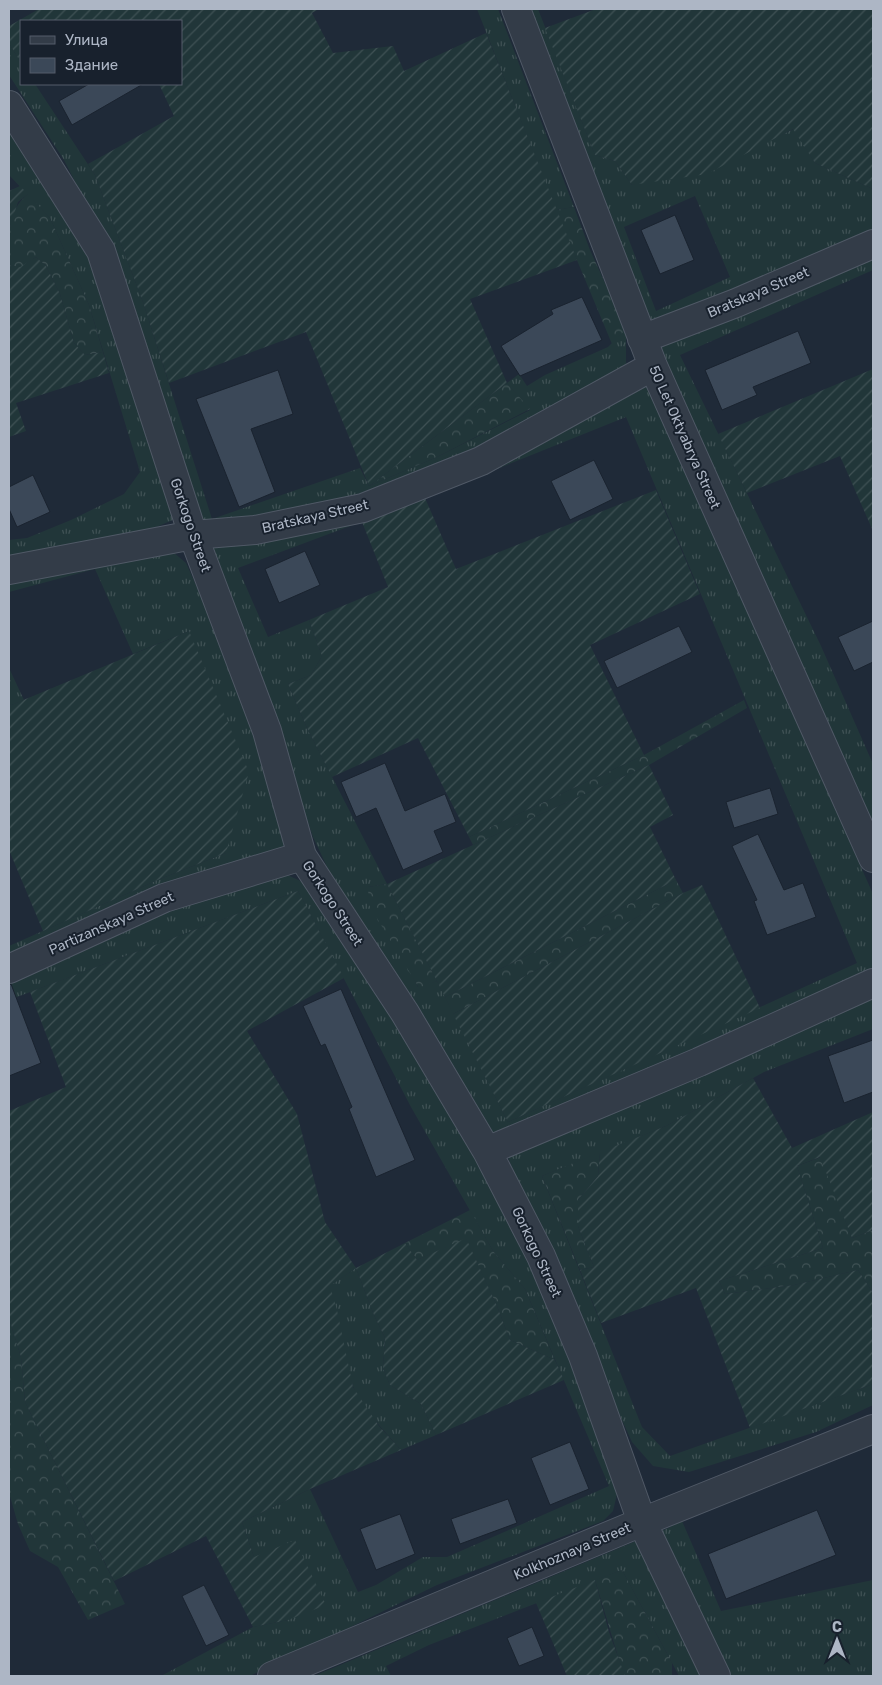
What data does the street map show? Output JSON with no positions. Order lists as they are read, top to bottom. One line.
{"streets":{"street":["Bratskaya Street","50 Let Oktyabrya Street","Gorkogo Street","Partizanskaya Street","Kolkhoznaya Street"]},"crossings":[["Bratskaya Street","50 Let Oktyabrya Street"],["Bratskaya Street","Gorkogo Street"],["Gorkogo Street","Partizanskaya Street"],["Gorkogo Street","Kolkhoznaya Street"]],"legend":["Улица","Здание"],"north":"top"}
